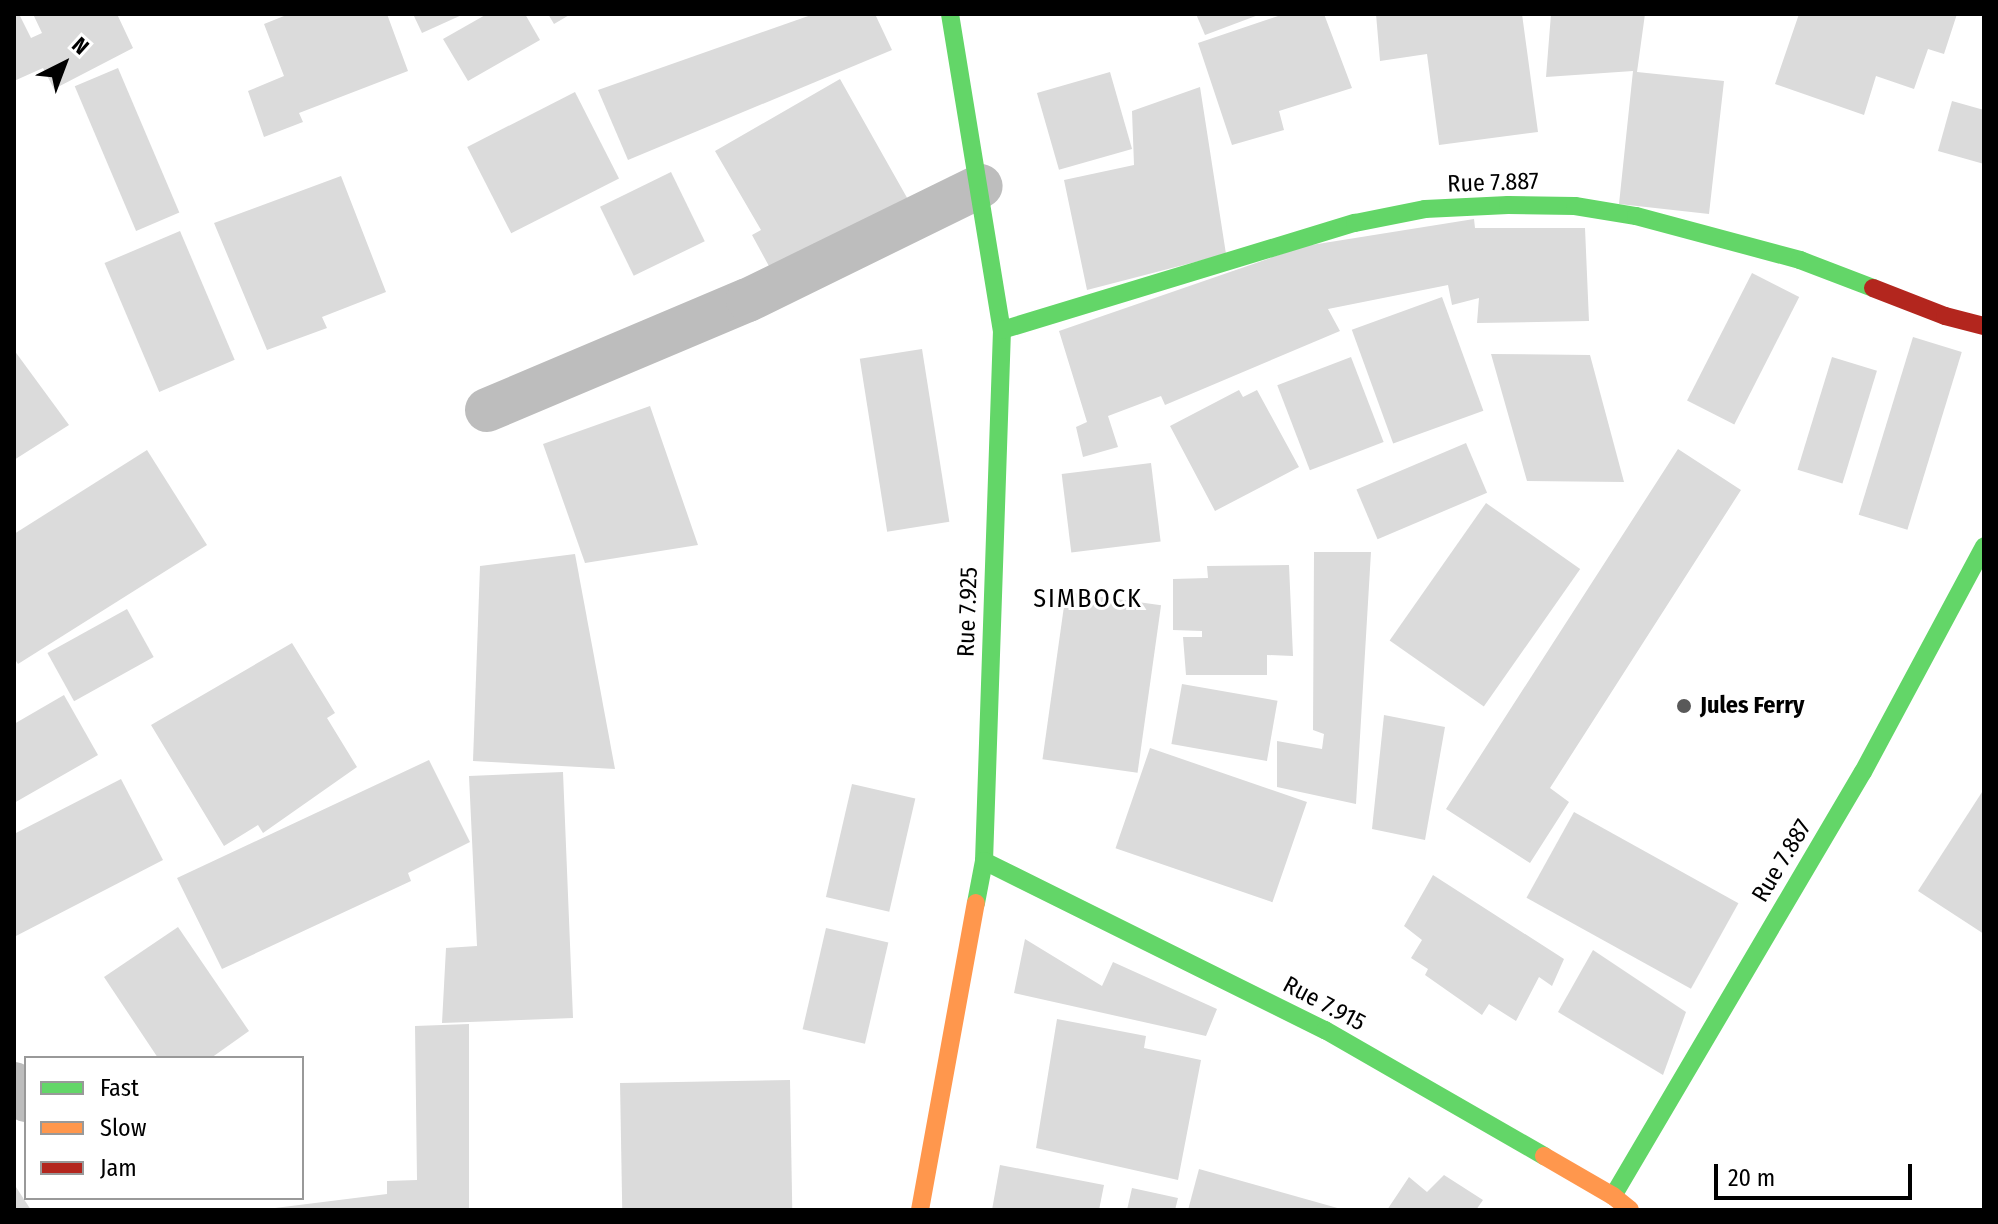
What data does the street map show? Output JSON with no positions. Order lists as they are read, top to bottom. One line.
{"streets":{"street":["Rue 7.887","Rue 7.925","Rue 7.915"]},"crossings":[["Rue 7.887","Rue 7.925"],["Rue 7.887","Rue 7.915"],["Rue 7.925","Rue 7.915"]],"districts":["SIMBOCK"],"places":["Jules Ferry"],"legend":["Fast","Slow","Jam"],"scale_bar":"20 m","north":"top right"}
